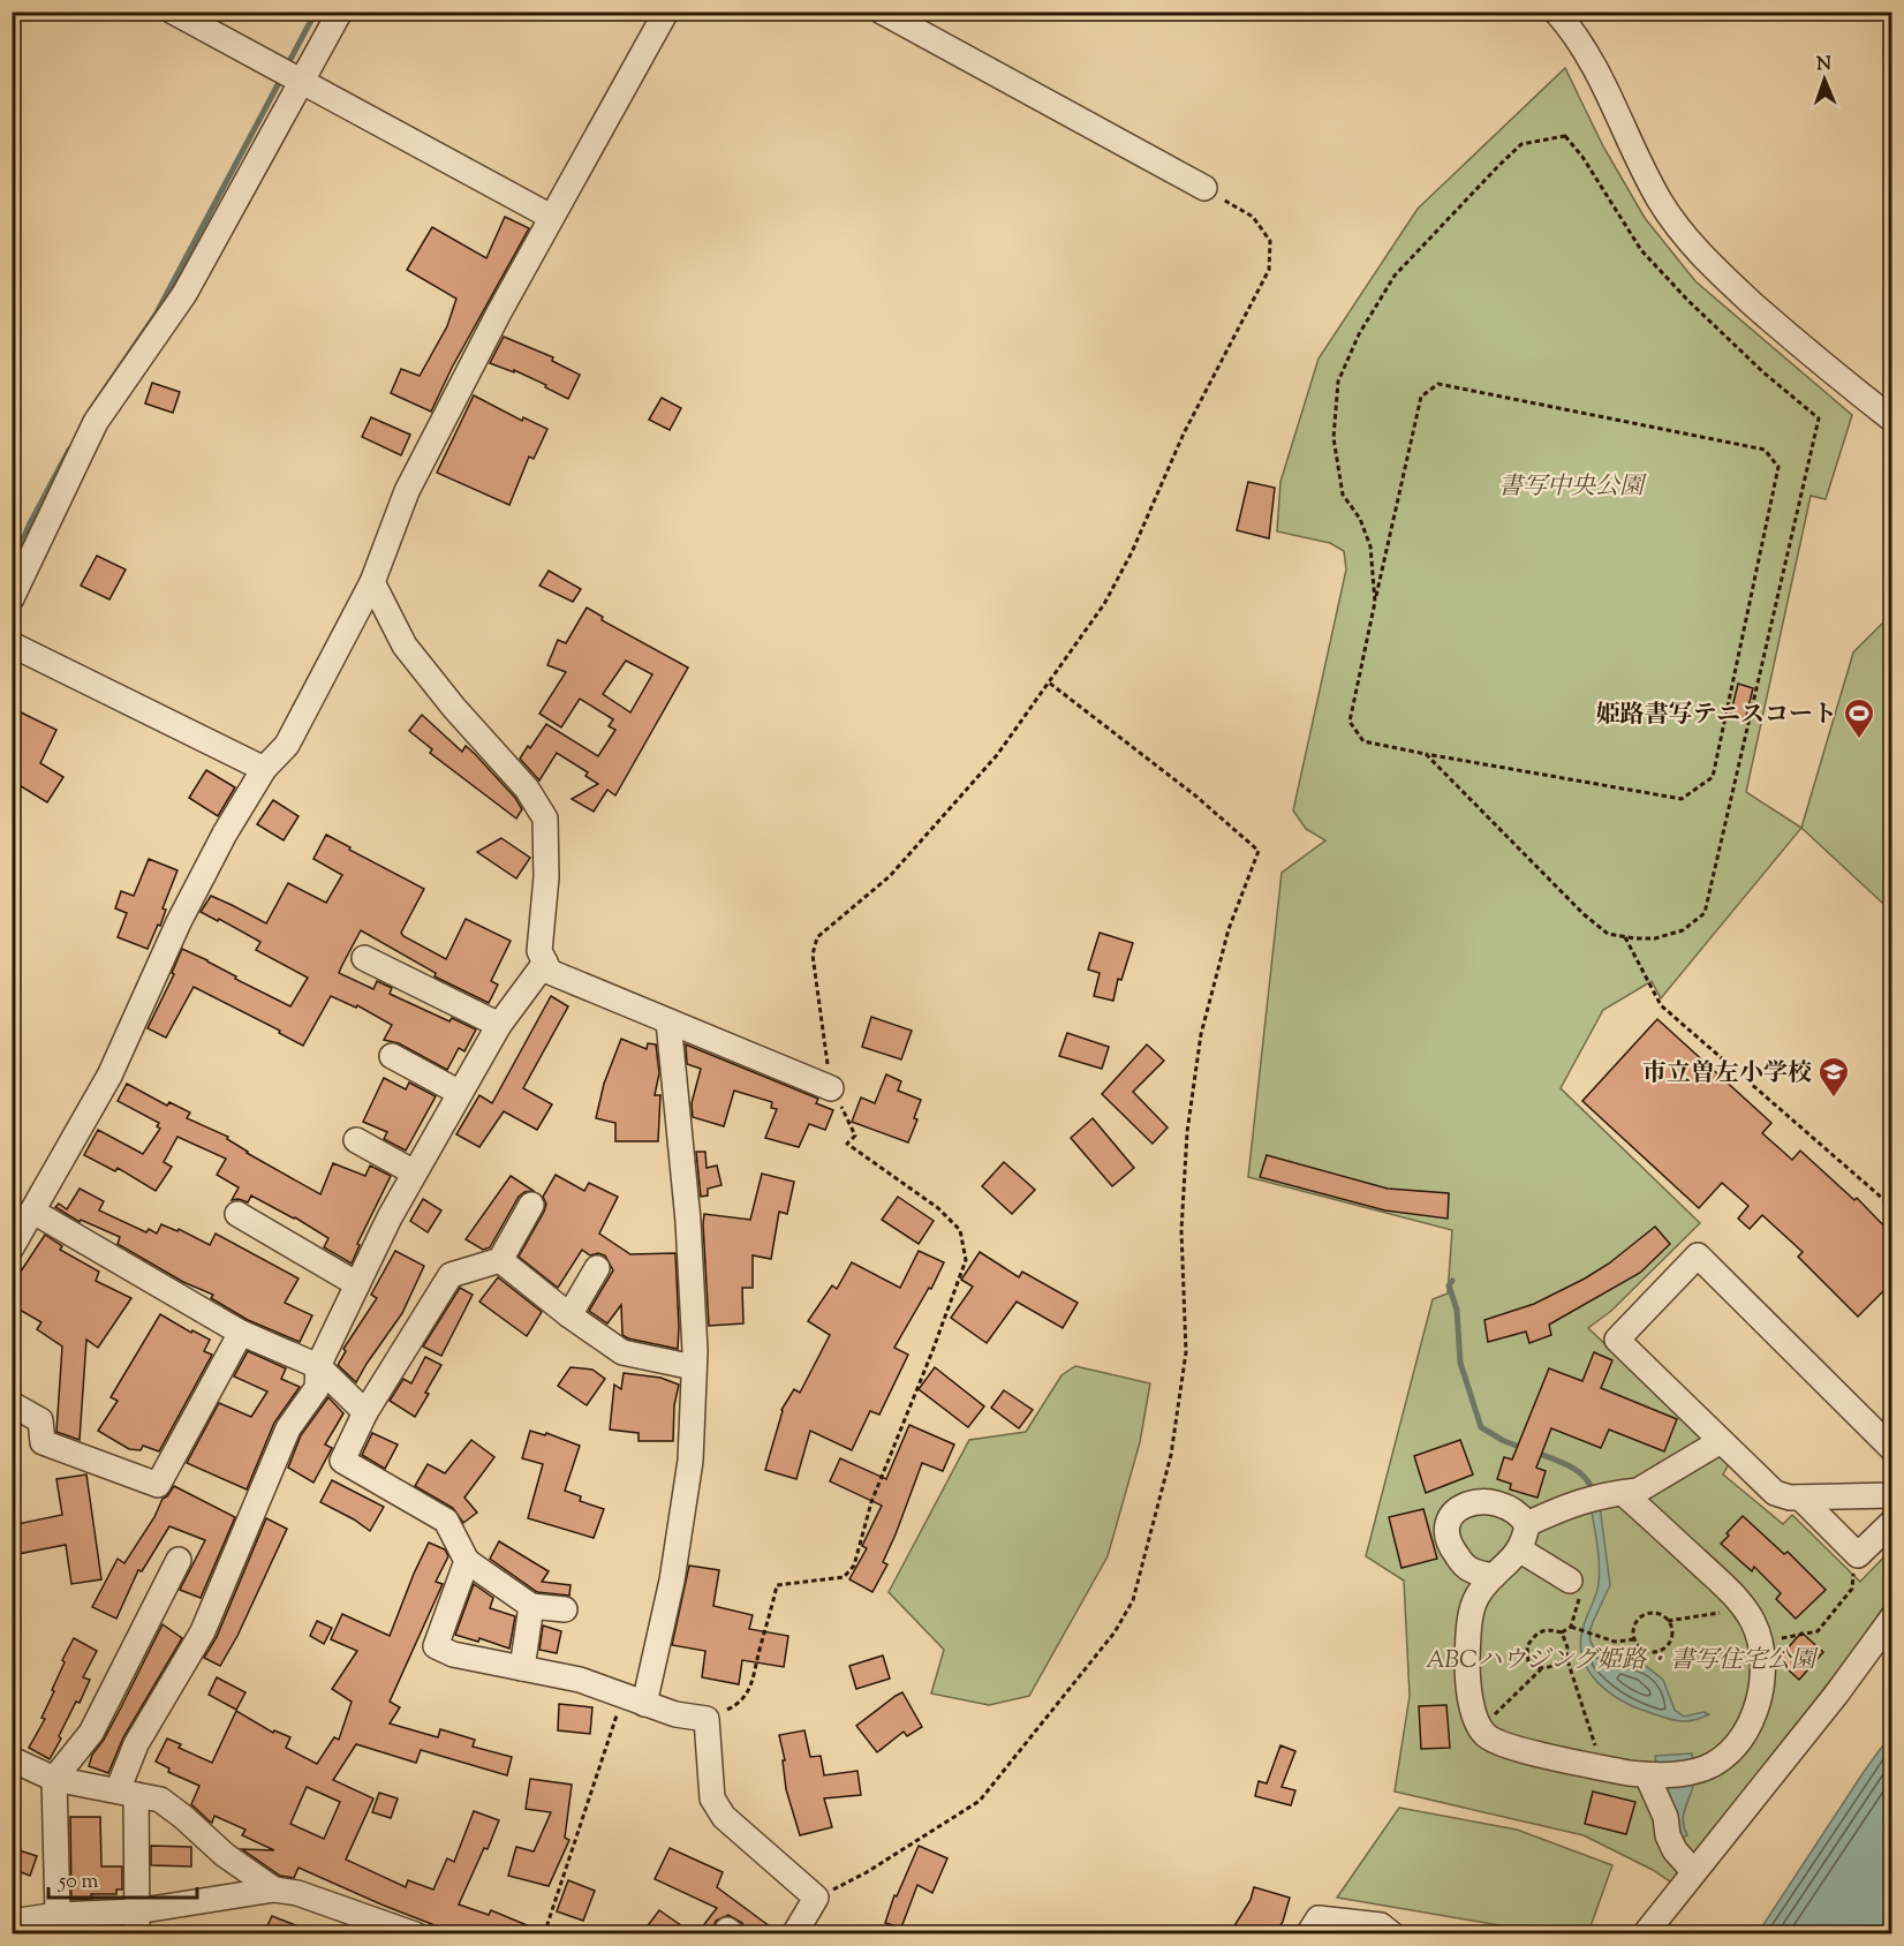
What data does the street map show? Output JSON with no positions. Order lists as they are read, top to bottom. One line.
{"parks":["書写中央公園","ABCハウジング姫路・書写住宅公園"],"places":{"sports":["姫路書写テニスコート"],"school or university":["市立曽左小学校"]},"scale_bar":"50 m","north":"top"}
